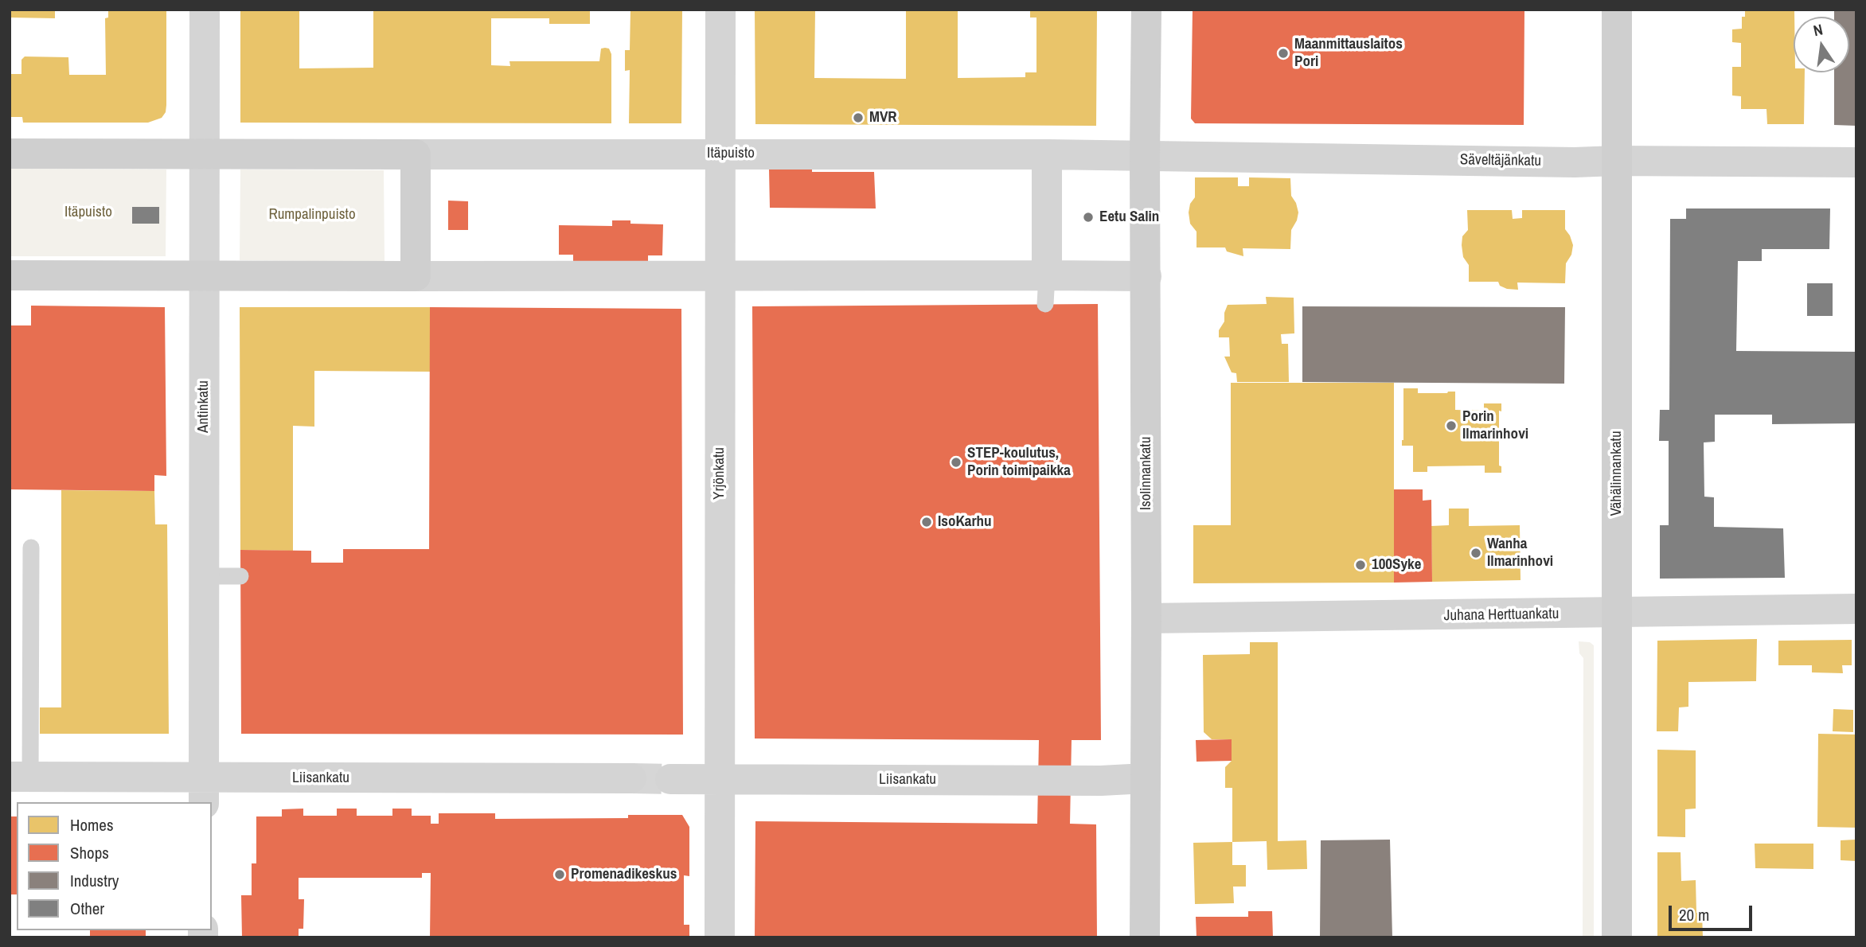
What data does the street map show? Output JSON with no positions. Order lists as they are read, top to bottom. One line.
{"streets":{"main road":["Itäpuisto","Isolinnankatu","Vähälinnankatu"],"street":["Säveltäjänkatu","Antinkatu","Yrjönkatu","Juhana Herttuankatu","Liisankatu"]},"crossings":[["Itäpuisto","Säveltäjänkatu"],["Itäpuisto","Antinkatu"],["Itäpuisto","Yrjönkatu"],["Itäpuisto","Isolinnankatu"],["Säveltäjänkatu","Isolinnankatu"],["Säveltäjänkatu","Vähälinnankatu"],["Antinkatu","Liisankatu"],["Yrjönkatu","Liisankatu"],["Isolinnankatu","Juhana Herttuankatu"],["Isolinnankatu","Liisankatu"],["Vähälinnankatu","Juhana Herttuankatu"]],"parks":["Itäpuisto","Rumpalinpuisto"],"places":["Maanmittauslaitos Pori","MVR","Eetu Salin","Porin Ilmarinhovi","STEP-koulutus, Porin toimipaikka","IsoKarhu","Wanha Ilmarinhovi","100Syke","Promenadikeskus"],"legend":["Homes","Shops","Industry","Other"],"scale_bar":"20 m","north":"top"}
